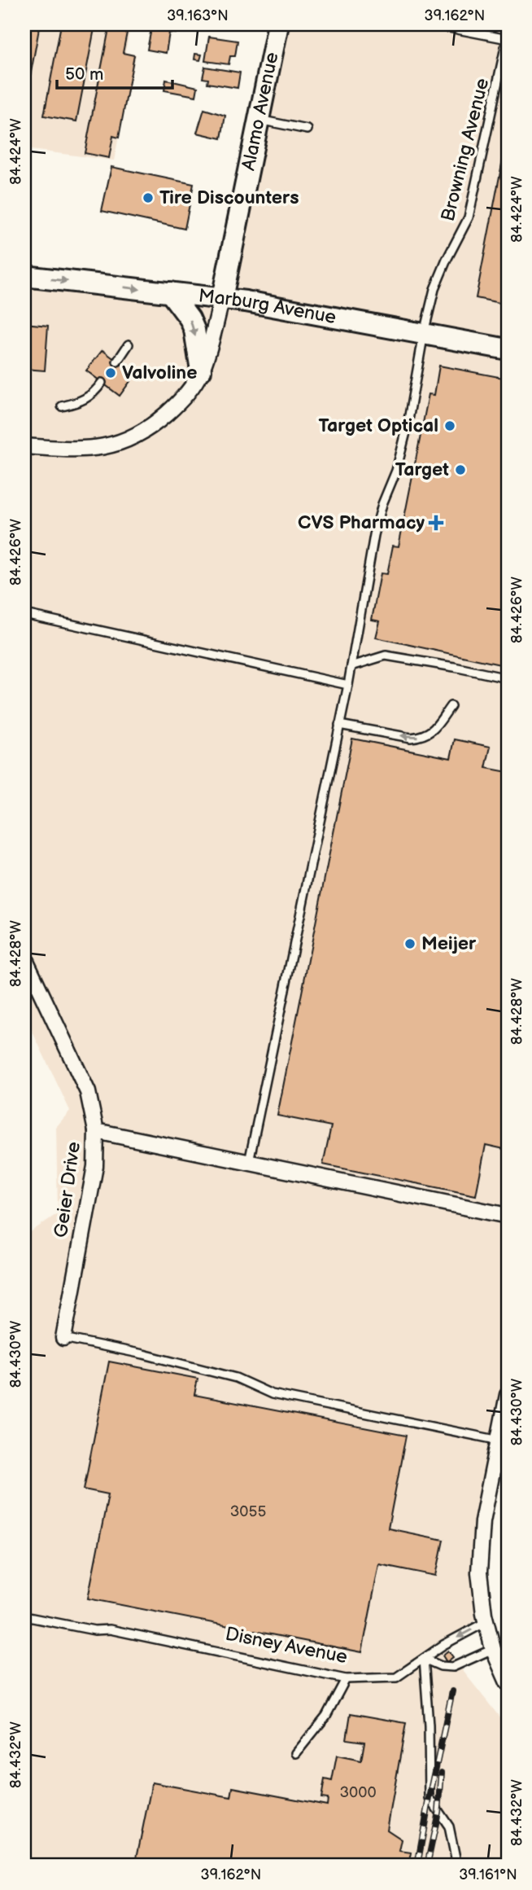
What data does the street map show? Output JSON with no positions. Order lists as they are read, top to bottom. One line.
{"streets":{"street":["Alamo Avenue","Marburg Avenue","Geier Drive"],"lane":["Browning Avenue","Disney Avenue"]},"crossings":[["Alamo Avenue","Marburg Avenue"],["Browning Avenue","Marburg Avenue"]],"places":{"other":["Tire Discounters","Valvoline","Target Optical","Target","Meijer"],"health":["CVS Pharmacy"]},"house_numbers":["3055","3000"],"scale_bar":"50 m","coordinates":["39.163°N","39.162°N","84.424°W","84.426°W","84.428°W","84.430°W","84.432°W","39.161°N"]}
